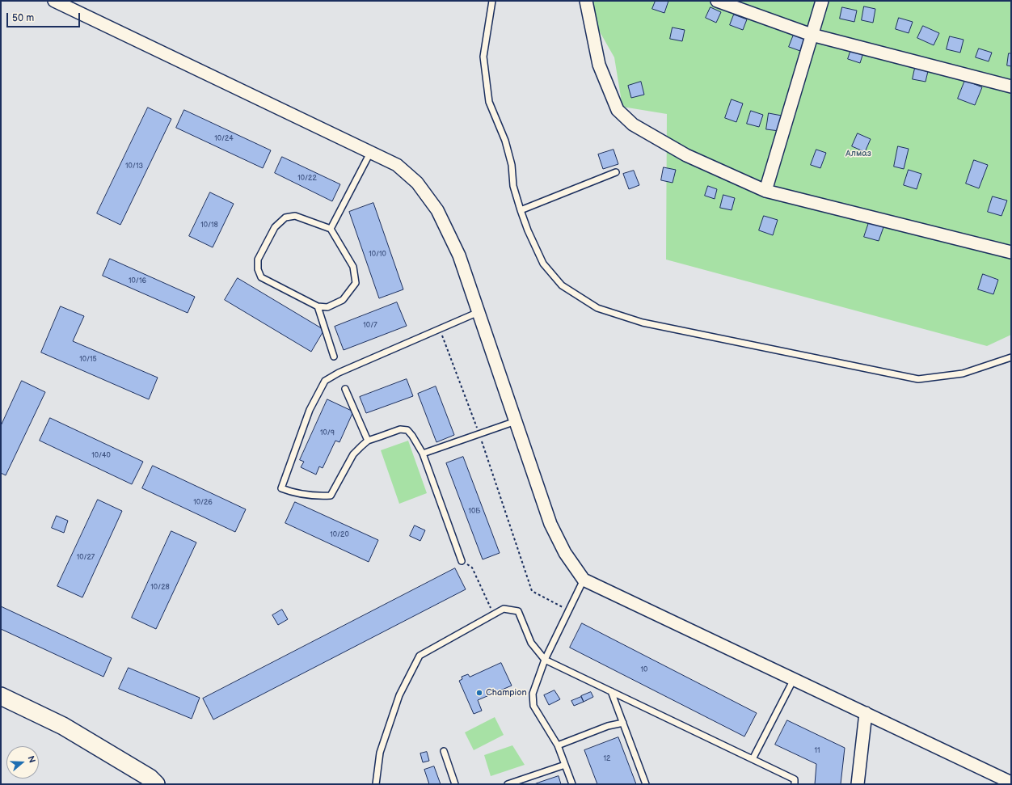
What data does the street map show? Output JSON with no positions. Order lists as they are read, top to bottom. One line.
{"parks":["Алмаз"],"places":["Champion"],"house_numbers":["10/24","10/13","10/22","10/18","10/10","10/16","10/7","10/15","10/9","10/40","10/26","10Б","10/20","10/27","10/28","10","11","12"],"scale_bar":"50 m","north":"right"}
